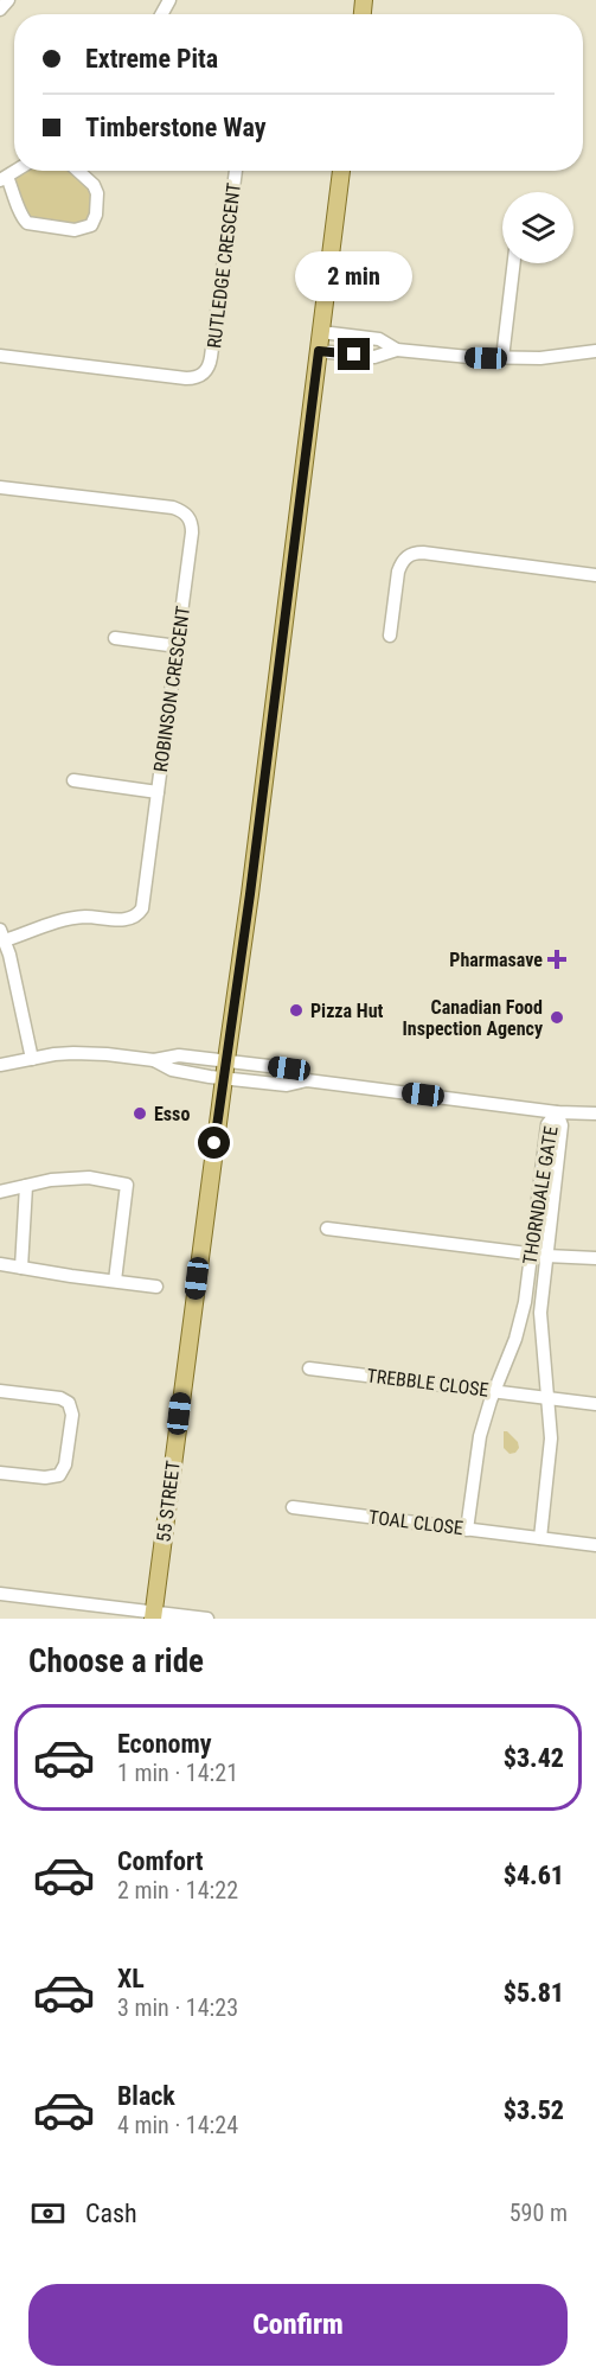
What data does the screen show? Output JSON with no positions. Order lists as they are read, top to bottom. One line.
{"streets":{"main road":["55 STREET"],"street":["RUTLEDGE CRESCENT","ROBINSON CRESCENT","THORNDALE GATE","TREBBLE CLOSE","TOAL CLOSE"]},"crossings":[["THORNDALE GATE","TREBBLE CLOSE"],["THORNDALE GATE","TOAL CLOSE"]],"places":{"health":["Pharmasave"],"other":["Pizza Hut","Canadian Food Inspection Agency","Esso"]},"page":{"banner":["Extreme Pita","Timberstone Way"],"bubble":"2 min","heading":"Choose a ride","list":[{"name":"Economy","note":"1 min · 14:21","value":"$3.42"},{"name":"Comfort","note":"2 min · 14:22","value":"$4.61"},{"name":"XL","note":"3 min · 14:23","value":"$5.81"},{"name":"Black","note":"4 min · 14:24","value":"$3.52"}],"pay":["Cash","590 m"],"buttons":"Confirm"}}
